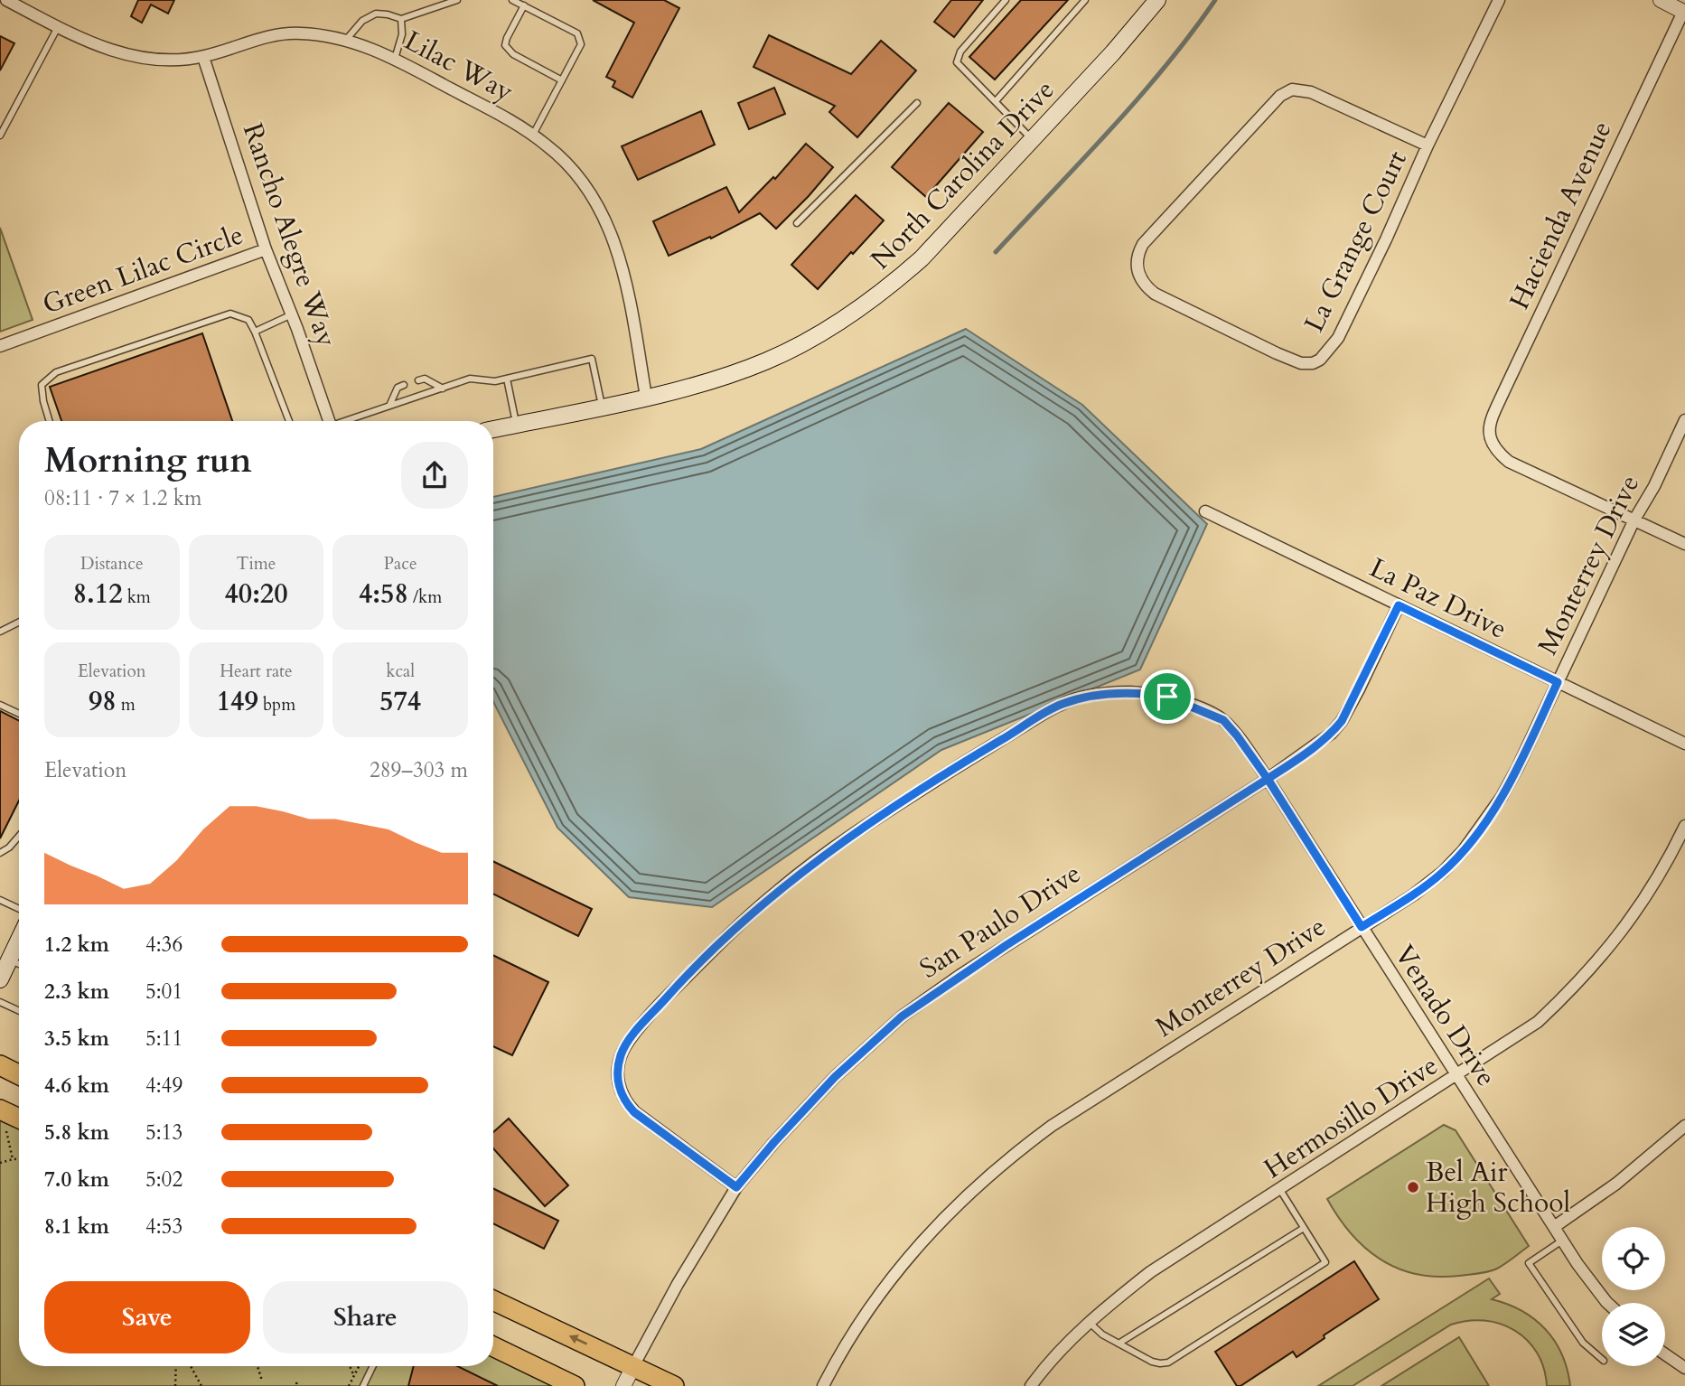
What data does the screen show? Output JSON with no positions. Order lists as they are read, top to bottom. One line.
{"streets":{"main road":["North Carolina Drive"],"street":["Lilac Way","Hacienda Avenue","Rancho Alegre Way","La Grange Court","Green Lilac Circle","Monterrey Drive","La Paz Drive","San Paulo Drive","Venado Drive","Hermosillo Drive"]},"crossings":[["Lilac Way","North Carolina Drive"],["Lilac Way","Rancho Alegre Way"],["Hacienda Avenue","Monterrey Drive"],["Rancho Alegre Way","Green Lilac Circle"],["Monterrey Drive","La Paz Drive"],["Monterrey Drive","Venado Drive"],["La Paz Drive","San Paulo Drive"],["San Paulo Drive","Venado Drive"],["Venado Drive","Hermosillo Drive"]],"places":["Bel Air High School"],"page":{"heading":["Morning run","08:11 · 7 × 1.2 km"],"stats":[["Distance","8.12 km"],["Time","40:20"],["Pace","4:58 /km"],["Elevation","98 m"],["Heart rate","149 bpm"],["kcal","574"]],"chart":["Elevation","289–303 m"],"list":[{"name":"1.2 km","note":"4:36"},{"name":"2.3 km","note":"5:01"},{"name":"3.5 km","note":"5:11"},{"name":"4.6 km","note":"4:49"},{"name":"5.8 km","note":"5:13"},{"name":"7.0 km","note":"5:02"},{"name":"8.1 km","note":"4:53"}],"buttons":["Save","Share"]}}
